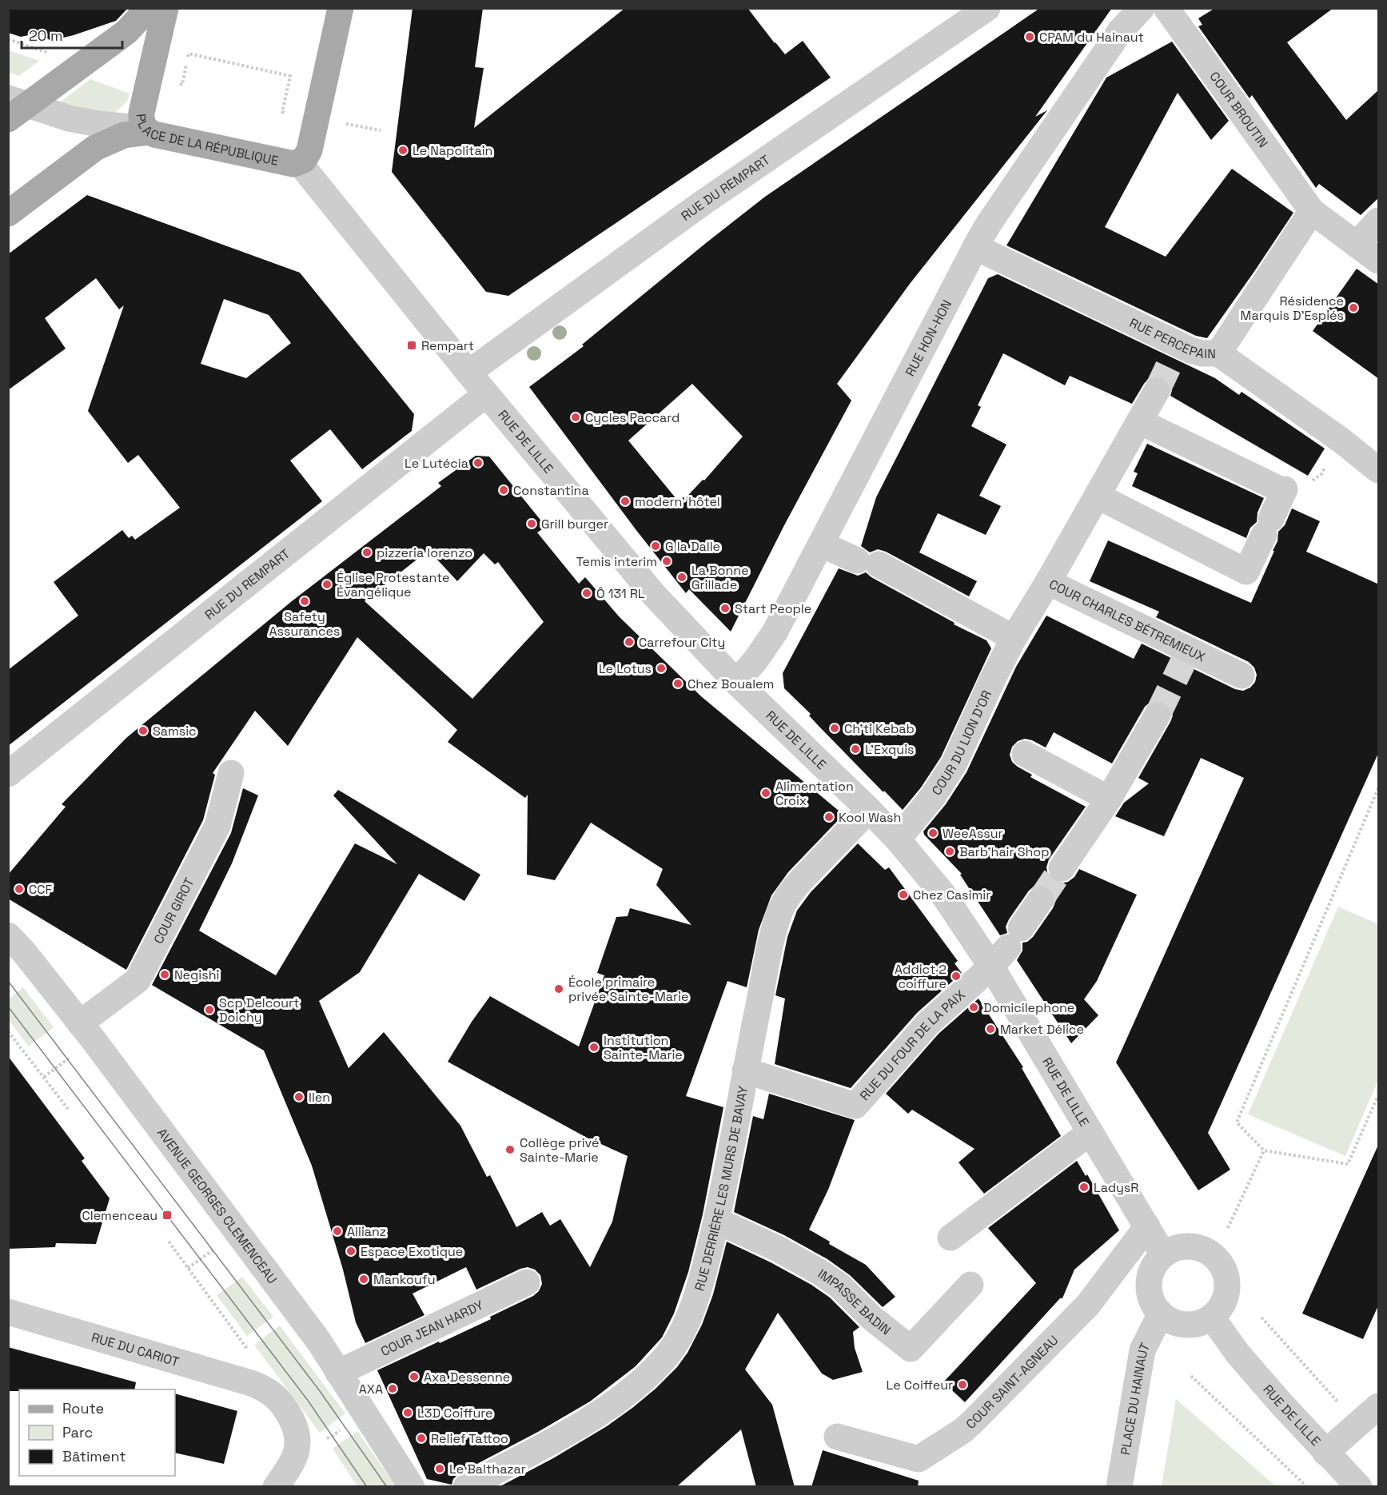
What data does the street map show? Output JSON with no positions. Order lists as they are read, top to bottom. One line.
{"streets":{"main road":["PLACE DE LA RÉPUBLIQUE"],"street":["COUR BROUTIN","RUE DU REMPART","RUE PERCEPAIN","RUE HON-HON","RUE DE LILLE","COUR CHARLES BÉTREMIEUX","COUR DU LION D'OR","COUR GIROT","RUE DU FOUR DE LA PAIX","RUE DERRIÈRE LES MURS DE BAVAY","AVENUE GEORGES CLEMENCEAU","IMPASSE BADIN","COUR JEAN HARDY","RUE DU CARIOT","COUR SAINT-AGNEAU","PLACE DU HAINAUT"]},"crossings":[["PLACE DE LA RÉPUBLIQUE","RUE DU REMPART"],["PLACE DE LA RÉPUBLIQUE","RUE DE LILLE"],["RUE DU REMPART","RUE DE LILLE"],["RUE PERCEPAIN","RUE HON-HON"],["RUE HON-HON","RUE DE LILLE"],["RUE DE LILLE","COUR DU LION D'OR"],["RUE DE LILLE","RUE DU FOUR DE LA PAIX"],["RUE DE LILLE","RUE DERRIÈRE LES MURS DE BAVAY"],["RUE DE LILLE","COUR SAINT-AGNEAU"],["RUE DE LILLE","PLACE DU HAINAUT"],["COUR CHARLES BÉTREMIEUX","COUR DU LION D'OR"],["COUR GIROT","AVENUE GEORGES CLEMENCEAU"],["RUE DU FOUR DE LA PAIX","RUE DERRIÈRE LES MURS DE BAVAY"],["RUE DERRIÈRE LES MURS DE BAVAY","IMPASSE BADIN"],["AVENUE GEORGES CLEMENCEAU","COUR JEAN HARDY"]],"places":{"other":["CPAM du Hainaut","Le Napolitain","Résidence Marquis D'Espiés","Cycles Paccard","Le Lutécia","Constantina","modern' hôtel","Grill burger","G la Dalle","pizzeria lorenzo","Temis interim","La Bonne Grillade","Église Protestante Évangélique","Ô 131 RL","Safety Assurances","Start People","Carrefour City","Le Lotus","Chez Boualem","Ch'ti Kebab","Samsic","L'Exquis","Alimentation Croix","Kool Wash","WeeAssur","Barb'hair Shop","CCF","Chez Casimir","Negishi","Addict 2 coiffure","École primaire privée Sainte-Marie","Domicilephone","Scp Delcourt Doichy","Market Délice","Institution Sainte-Marie","Ilen","Collège privé Sainte-Marie","LadysR","Allianz","Espace Exotique","Mankoufu","Axa Dessenne","Le Coiffeur","AXA","L3D Coiffure","Relief Tattoo","Le Balthazar"],"transit":["Rempart","Clemenceau"]},"legend":["Route","Parc","Bâtiment"],"scale_bar":"20 m"}
